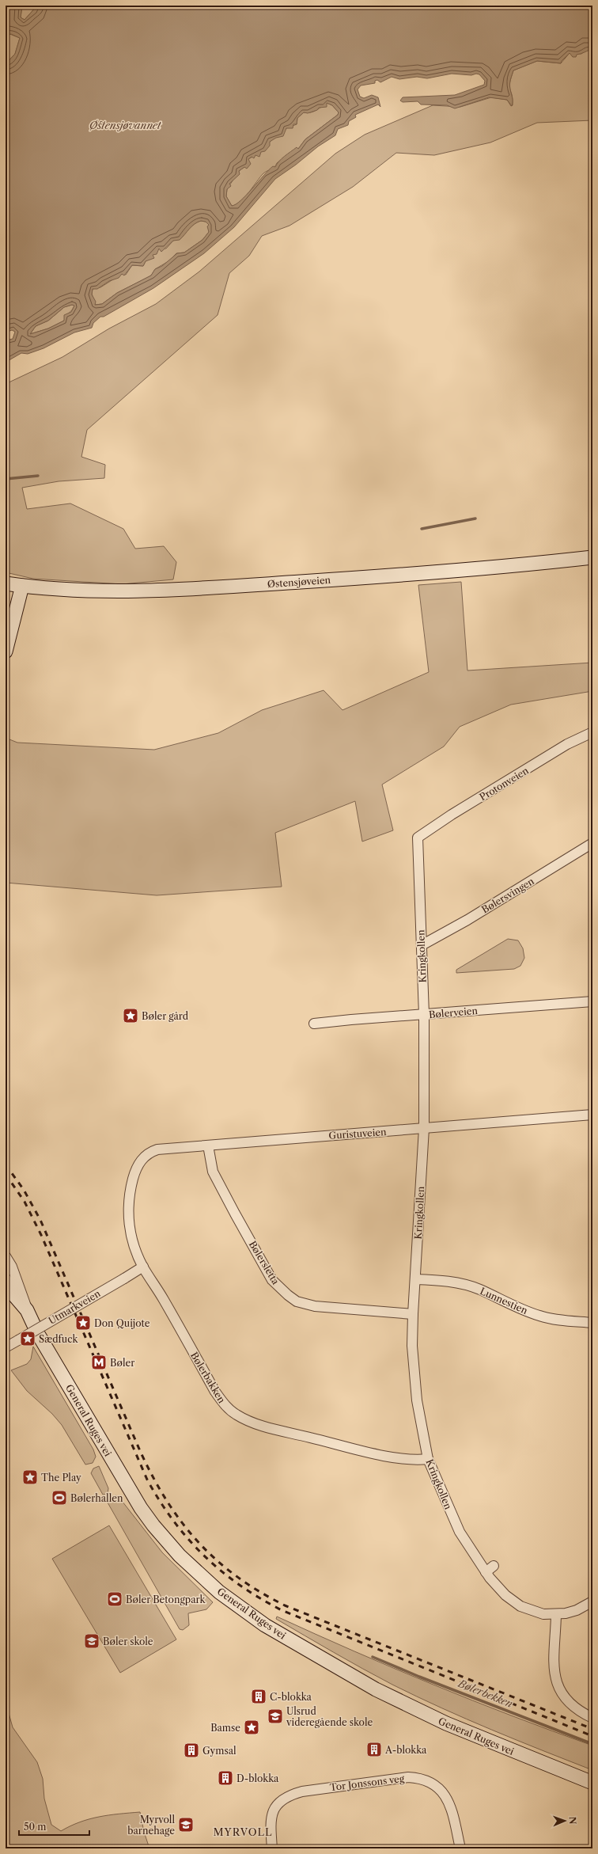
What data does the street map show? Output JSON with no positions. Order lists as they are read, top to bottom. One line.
{"streets":{"main road":["Østensjøveien","General Ruges vei"],"street":["Protonveien","Bølersvingen","Kringkollen","Bølerveien","Guristuveien","Bølersletta","Lunnestien","Utmarkveien","Bølerbakken","Tor Jonssons veg"]},"crossings":[["Protonveien","Kringkollen"],["Bølersvingen","Kringkollen"],["Kringkollen","Bølerveien"],["Kringkollen","Guristuveien"],["Kringkollen","Bølersletta"],["Kringkollen","Lunnestien"],["Kringkollen","Bølerbakken"],["Guristuveien","Bølersletta"],["Guristuveien","Bølerbakken"],["Utmarkveien","Bølerbakken"]],"districts":["MYRVOLL"],"water":["Østensjøvannet","Bølerbekken"],"places":{"place":["Bøler gård","Don Quijote","Sædfuck","The Play","Bamse"],"metro station":["Bøler"],"sports":["Bølerhallen","Bøler Betongpark"],"school or university":["Bøler skole","Ulsrud videregående skole","Myrvoll barnehage"],"building":["C-blokka","A-blokka","Gymsal","D-blokka"]},"scale_bar":"50 m","north":"right"}
